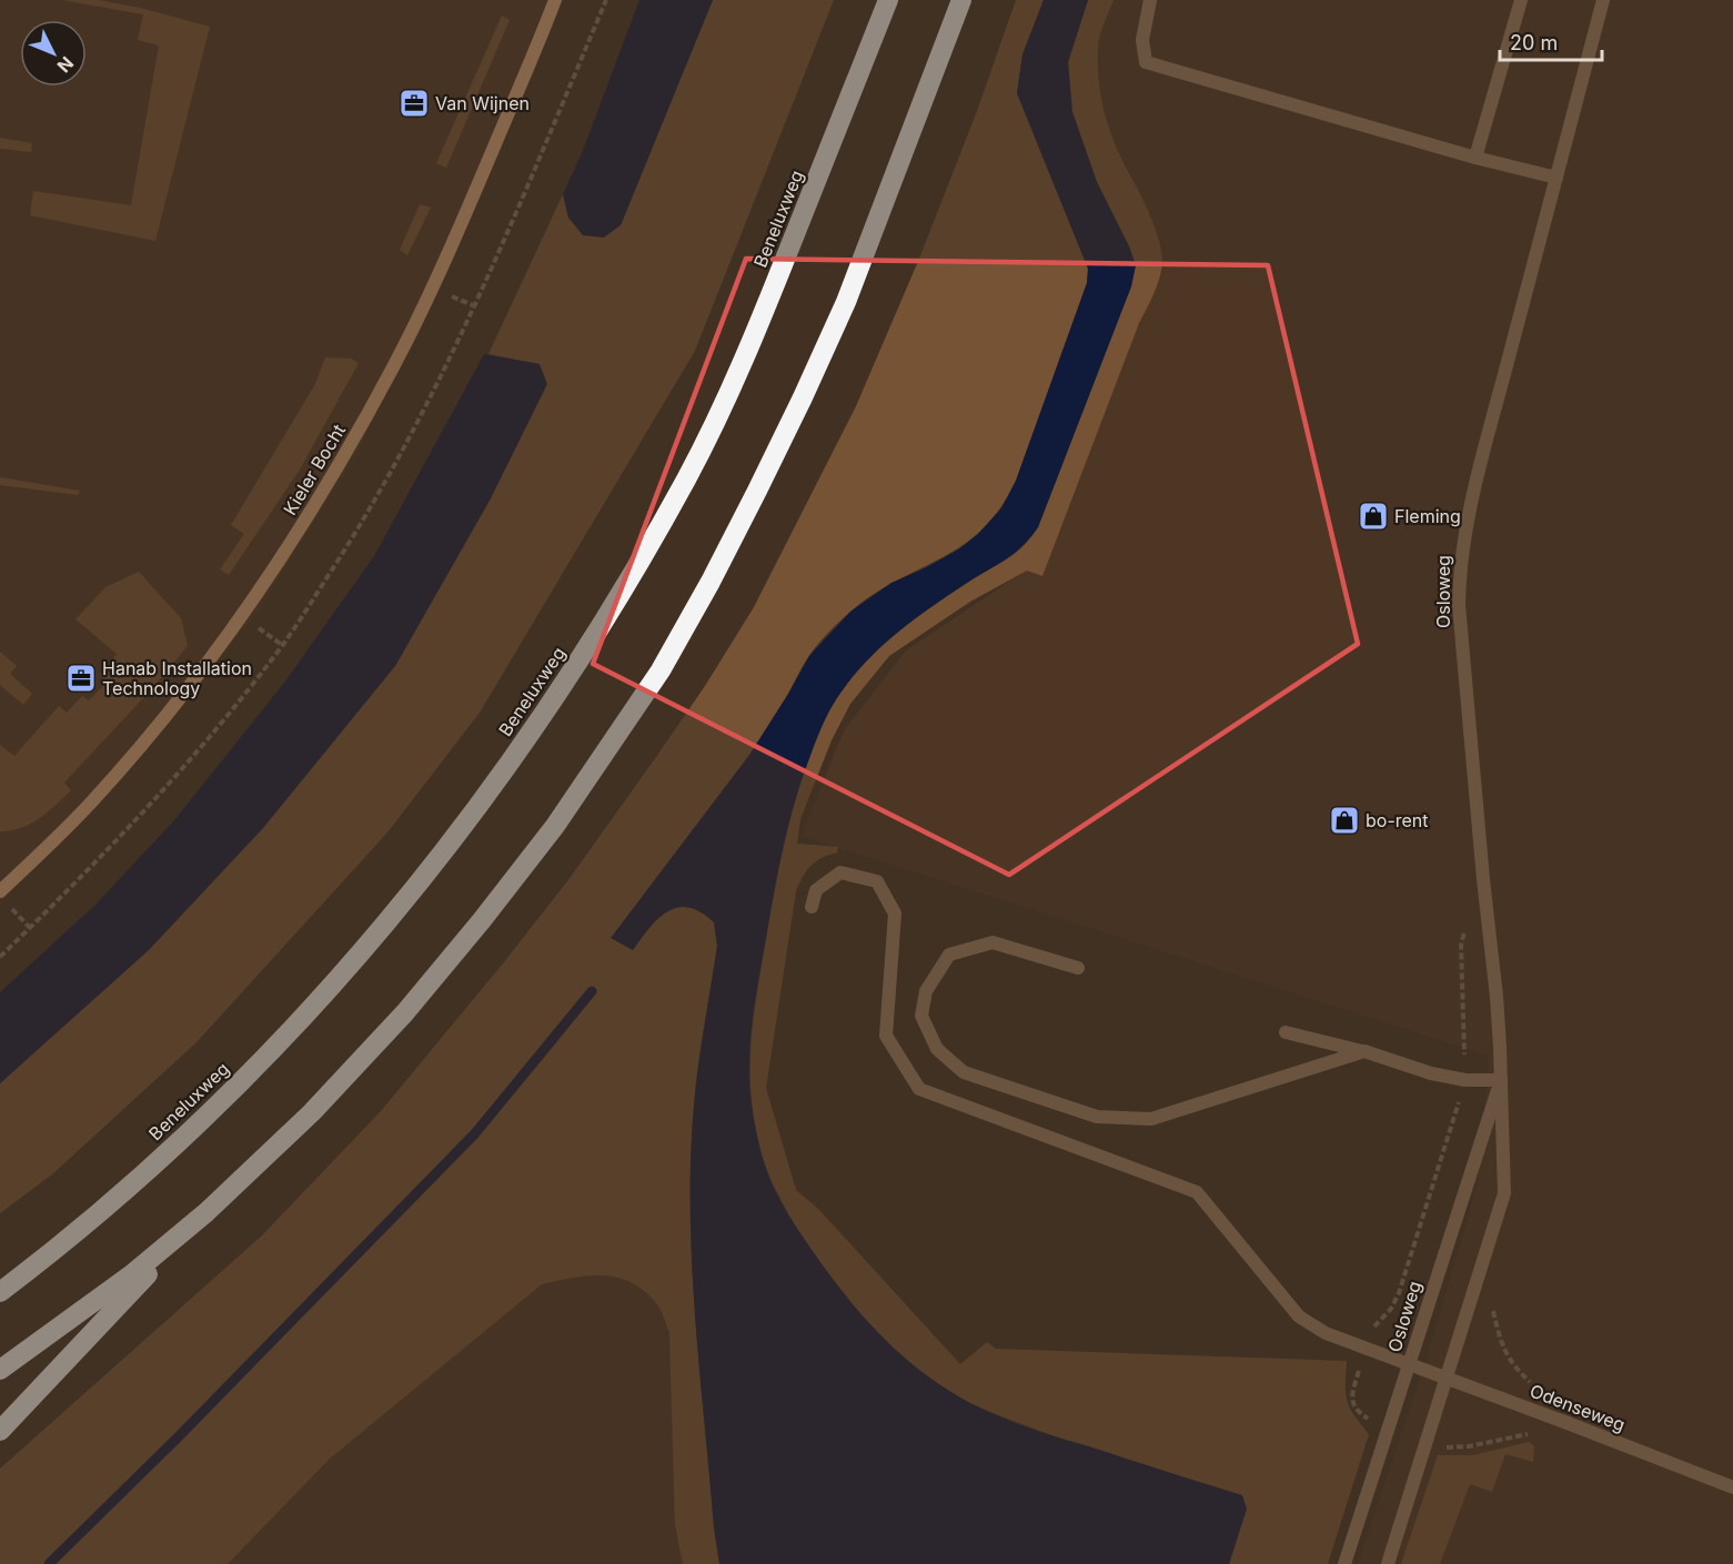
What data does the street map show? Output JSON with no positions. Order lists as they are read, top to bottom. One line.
{"streets":{"highway":["Beneluxweg"],"street":["Kieler Bocht","Osloweg","Odenseweg"]},"crossings":[["Osloweg","Odenseweg"]],"places":{"office":["Van Wijnen","Hanab Installation Technology"],"shop":["Fleming","bo-rent"]},"scale_bar":"20 m","north":"bottom right"}
